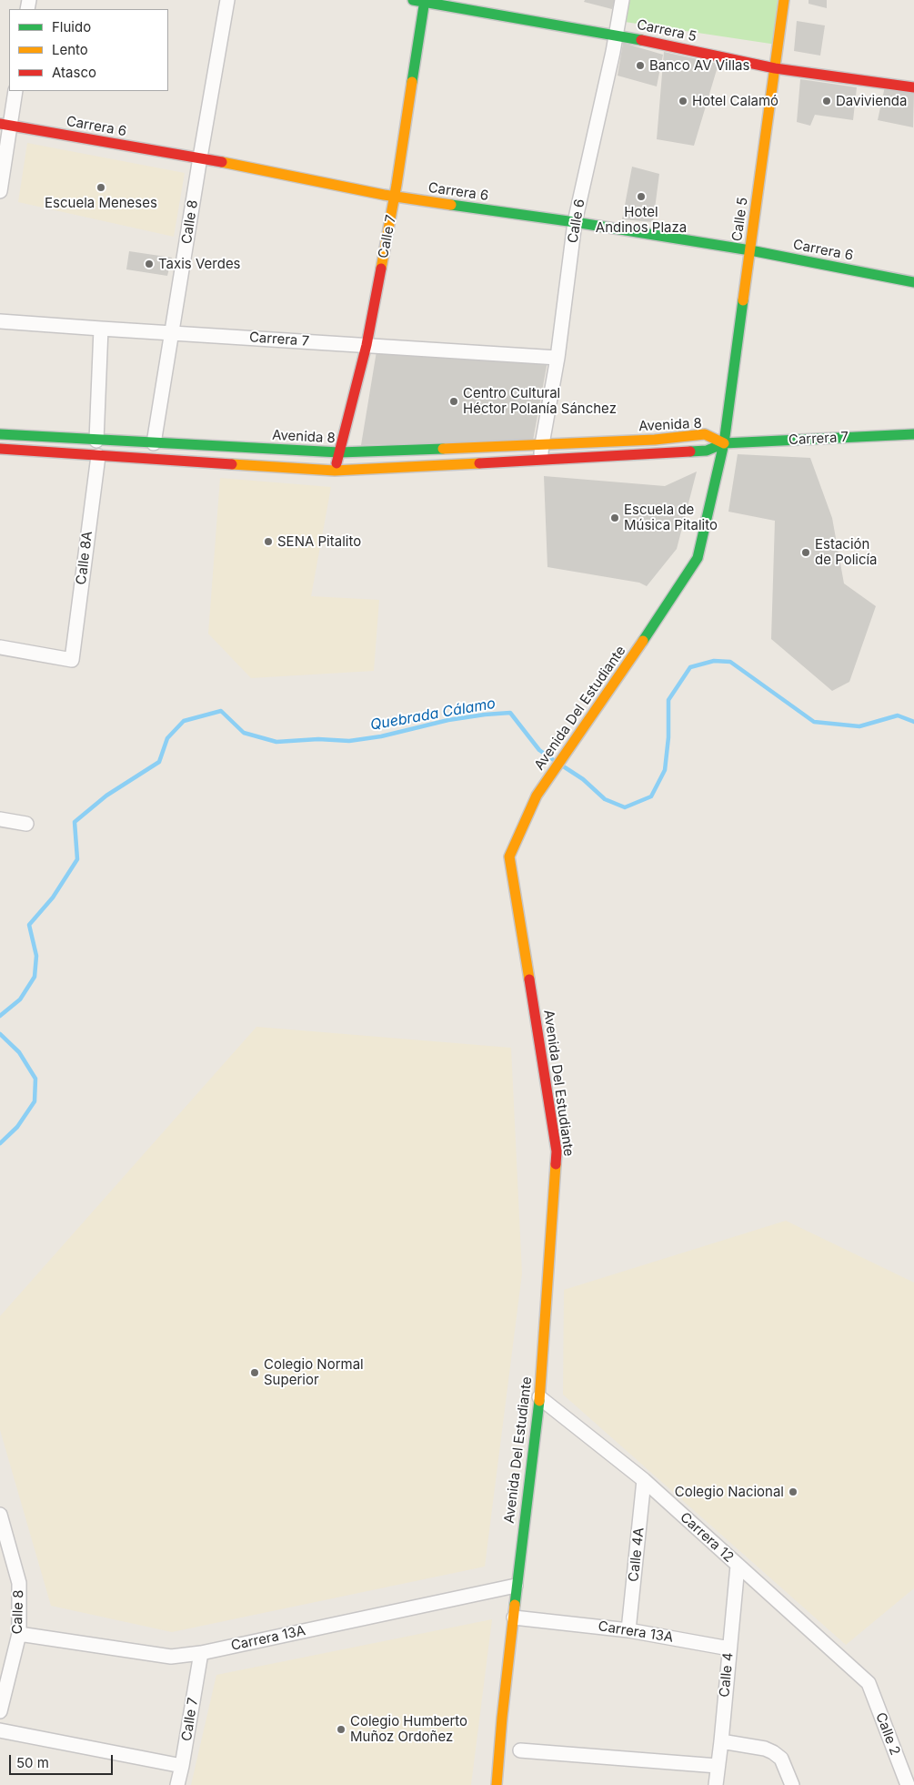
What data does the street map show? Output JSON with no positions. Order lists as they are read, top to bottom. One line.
{"streets":{"main road":["Carrera 5","Carrera 6","Calle 5","Calle 7","Carrera 7","Avenida 8","Avenida Del Estudiante"],"street":["Calle 6","Calle 8","Calle 8A","Carrera 12","Calle 4A","Carrera 13A","Calle 4","Calle 2"]},"crossings":[["Carrera 5","Calle 5"],["Carrera 5","Calle 6"],["Carrera 5","Calle 7"],["Carrera 6","Calle 5"],["Carrera 6","Calle 6"],["Carrera 6","Calle 8"],["Carrera 6","Calle 7"],["Calle 5","Carrera 7"],["Calle 5","Avenida 8"],["Calle 5","Avenida Del Estudiante"],["Calle 6","Carrera 7"],["Calle 6","Avenida 8"],["Calle 8","Carrera 7"],["Calle 8","Avenida 8"],["Calle 8","Carrera 13A"],["Calle 7","Carrera 7"],["Calle 7","Avenida 8"],["Calle 7","Carrera 13A"],["Carrera 7","Avenida 8"],["Carrera 7","Avenida Del Estudiante"],["Avenida 8","Calle 8A"],["Avenida 8","Avenida Del Estudiante"],["Avenida Del Estudiante","Carrera 12"],["Avenida Del Estudiante","Carrera 13A"],["Carrera 12","Calle 4A"],["Carrera 12","Calle 4"],["Carrera 12","Calle 2"],["Calle 4A","Carrera 13A"],["Carrera 13A","Calle 4"]],"water":["Quebrada Cálamo"],"places":["Banco AV Villas","Hotel Calamó","Davivienda","Escuela Meneses","Hotel Andinos Plaza","Taxis Verdes","Centro Cultural Héctor Polanía Sánchez","Escuela de Música Pitalito","SENA Pitalito","Estación de Policía","Colegio Normal Superior","Colegio Nacional","Colegio Humberto Muñoz Ordoñez"],"legend":["Fluido","Lento","Atasco"],"scale_bar":"50 m"}
